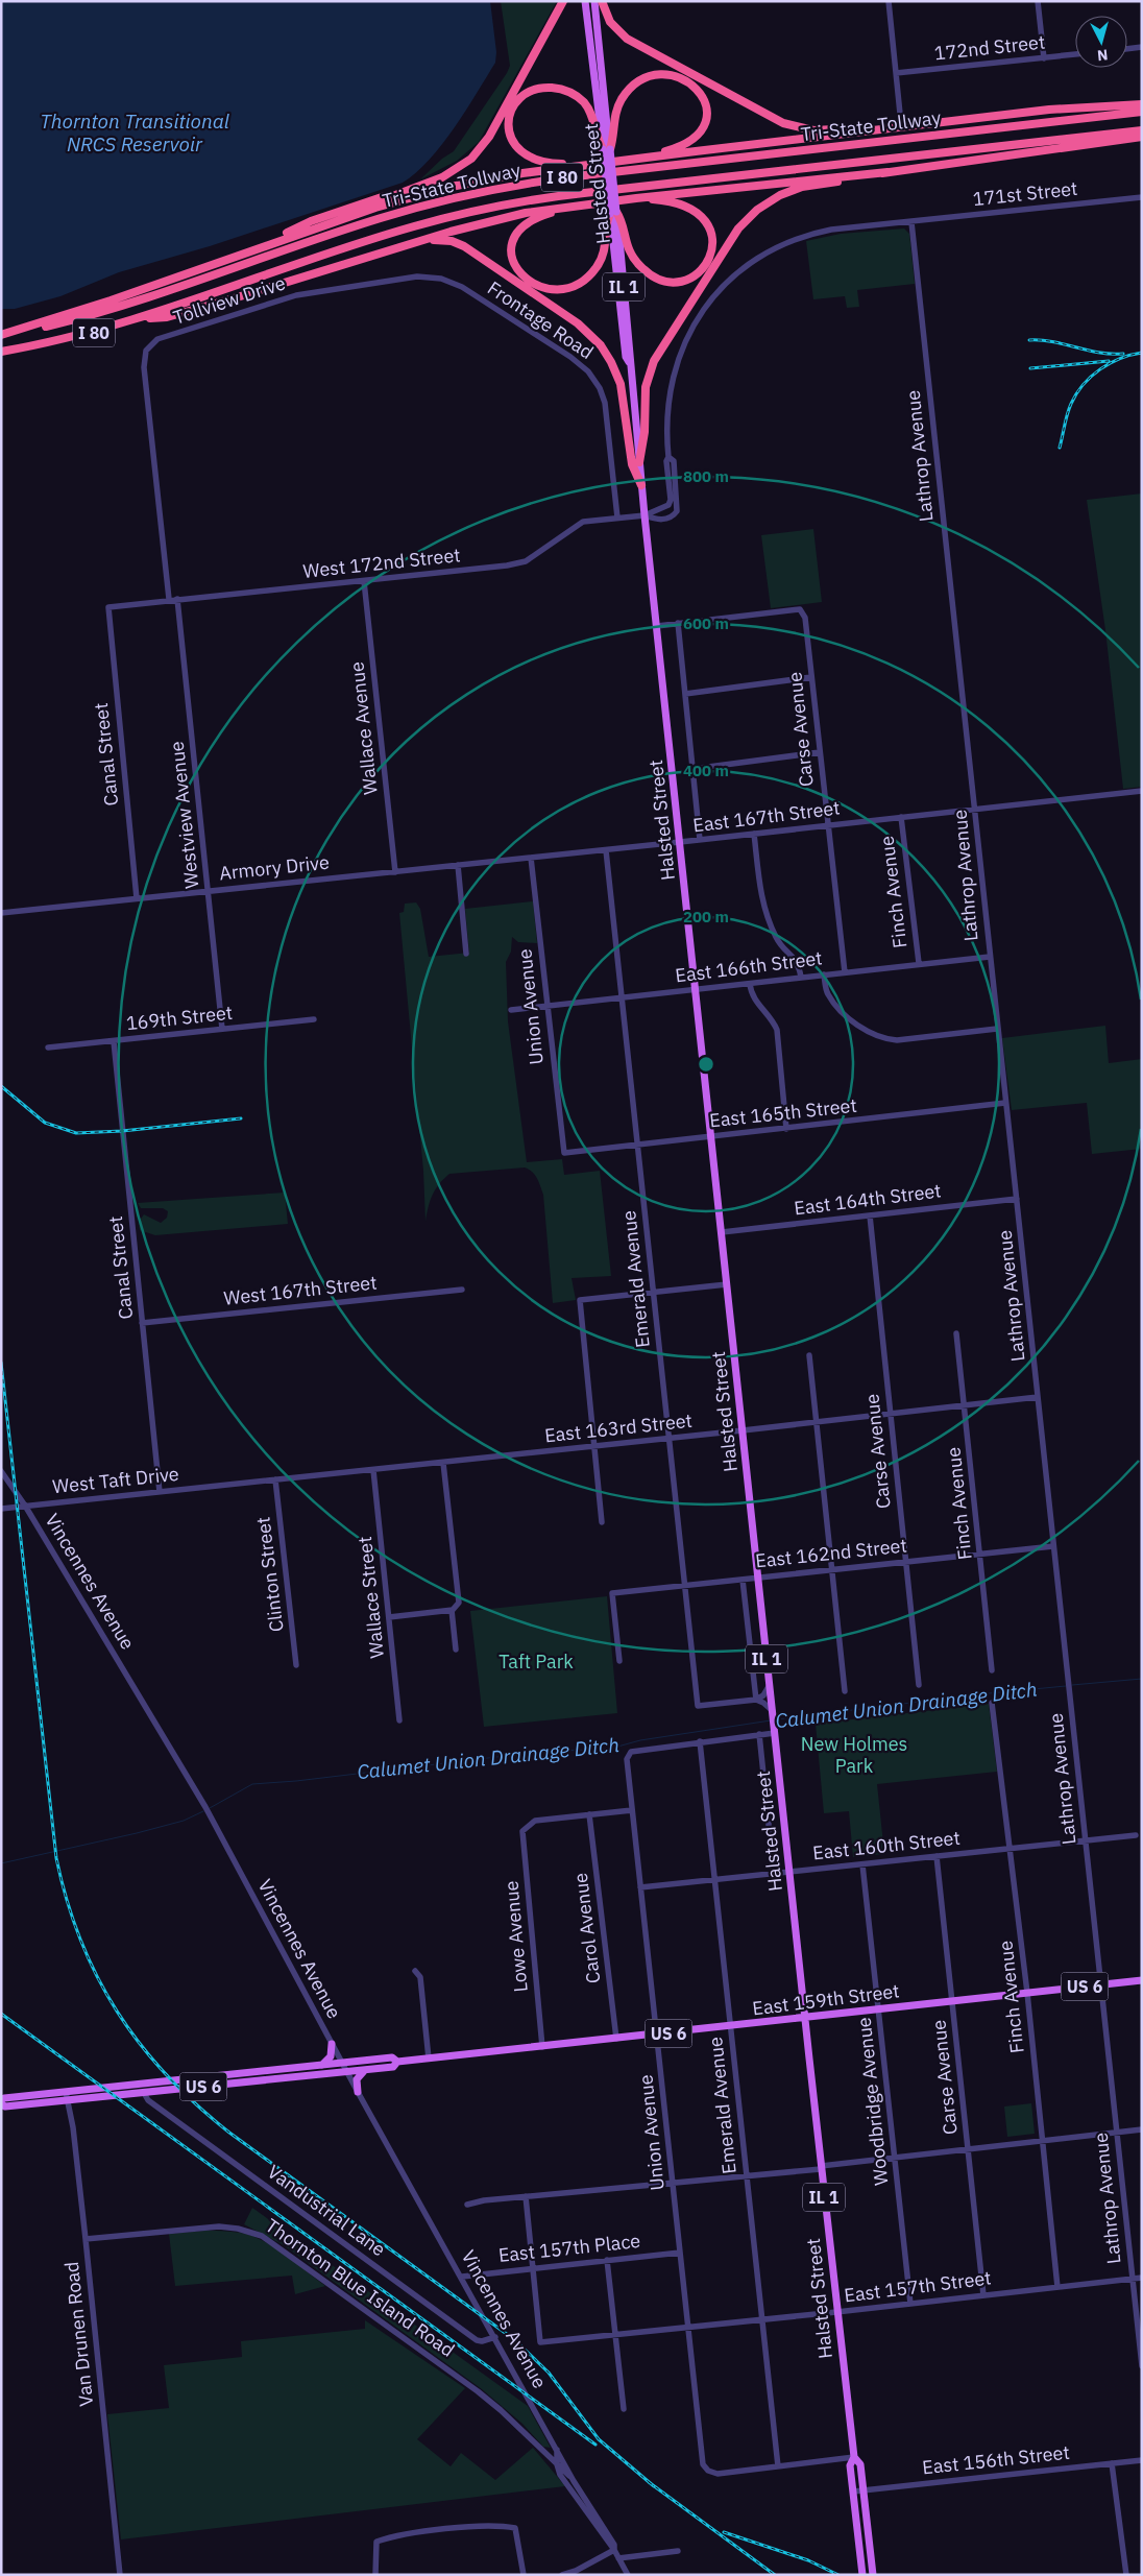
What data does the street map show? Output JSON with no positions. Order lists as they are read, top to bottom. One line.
{"streets":{"highway":["Tri-State Tollway","I 80"],"main road":["Halsted Street","IL 1","US 6","East 159th Street"],"street":["172nd Street","171st Street","Tollview Drive","Frontage Road","Lathrop Avenue","West 172nd Street","Wallace Avenue","Carse Avenue","Canal Street","Westview Avenue","East 167th Street","Armory Drive","Finch Avenue","East 166th Street","Union Avenue","169th Street","East 165th Street","East 164th Street","Emerald Avenue","West 167th Street","East 163rd Street","West Taft Drive","East 162nd Street","Clinton Street","Vincennes Avenue","Wallace Street","East 160th Street","Carol Avenue","Lowe Avenue","Woodbridge Avenue","Vandustrial Lane","East 157th Place","East 157th Street","Thornton Blue Island Road","Van Drunen Road","East 156th Street"]},"crossings":[["Halsted Street","West 172nd Street"],["Halsted Street","East 167th Street"],["Halsted Street","East 166th Street"],["Halsted Street","East 165th Street"],["Halsted Street","East 164th Street"],["Halsted Street","East 163rd Street"],["Halsted Street","East 162nd Street"],["Halsted Street","East 160th Street"],["Halsted Street","East 159th Street"],["Halsted Street","East 157th Street"],["Halsted Street","East 156th Street"],["171st Street","Lathrop Avenue"],["Tollview Drive","Frontage Road"],["Tollview Drive","West 172nd Street"],["Frontage Road","West 172nd Street"],["Lathrop Avenue","East 167th Street"],["Lathrop Avenue","East 166th Street"],["Lathrop Avenue","East 165th Street"],["Lathrop Avenue","East 164th Street"],["Lathrop Avenue","East 163rd Street"],["Lathrop Avenue","East 162nd Street"],["Lathrop Avenue","East 160th Street"],["Lathrop Avenue","East 159th Street"],["Lathrop Avenue","East 157th Street"],["West 172nd Street","Wallace Avenue"],["West 172nd Street","Canal Street"],["West 172nd Street","Westview Avenue"],["Wallace Avenue","East 167th Street"],["Wallace Avenue","Armory Drive"],["Carse Avenue","East 167th Street"],["Carse Avenue","East 166th Street"],["Carse Avenue","East 164th Street"],["Carse Avenue","East 163rd Street"],["Carse Avenue","East 162nd Street"],["Carse Avenue","East 160th Street"],["Carse Avenue","East 159th Street"],["Carse Avenue","East 157th Street"],["Canal Street","Armory Drive"],["Canal Street","169th Street"],["Canal Street","West 167th Street"],["Canal Street","West Taft Drive"],["Westview Avenue","Armory Drive"],["Westview Avenue","169th Street"],["East 167th Street","Armory Drive"],["East 167th Street","Finch Avenue"],["East 167th Street","Union Avenue"],["East 167th Street","Emerald Avenue"],["Finch Avenue","East 166th Street"],["Finch Avenue","East 163rd Street"],["Finch Avenue","East 162nd Street"],["Finch Avenue","East 160th Street"],["Finch Avenue","East 159th Street"],["Finch Avenue","East 157th Street"],["East 166th Street","Union Avenue"],["East 166th Street","Emerald Avenue"],["Union Avenue","East 165th Street"],["Union Avenue","Emerald Avenue"],["Union Avenue","East 160th Street"],["Union Avenue","East 159th Street"],["Union Avenue","East 157th Place"],["Union Avenue","East 157th Street"],["East 165th Street","Emerald Avenue"],["Emerald Avenue","East 163rd Street"],["Emerald Avenue","East 162nd Street"],["Emerald Avenue","East 160th Street"],["Emerald Avenue","East 159th Street"],["Emerald Avenue","East 157th Street"],["East 163rd Street","West Taft Drive"],["East 163rd Street","Clinton Street"],["East 163rd Street","Wallace Street"],["West Taft Drive","Vincennes Avenue"],["Vincennes Avenue","US 6"],["Vincennes Avenue","Vandustrial Lane"],["Vincennes Avenue","East 157th Place"],["Vincennes Avenue","Thornton Blue Island Road"],["East 160th Street","Woodbridge Avenue"],["Carol Avenue","Lowe Avenue"],["Carol Avenue","East 159th Street"],["Lowe Avenue","East 159th Street"],["US 6","East 159th Street"],["US 6","Vandustrial Lane"],["US 6","Van Drunen Road"],["East 159th Street","Woodbridge Avenue"],["Woodbridge Avenue","East 157th Street"],["East 157th Place","East 157th Street"],["Thornton Blue Island Road","Van Drunen Road"]],"water":["Thornton Transitional NRCS Reservoir","Calumet Union Drainage Ditch"],"parks":["Taft Park","New Holmes Park"],"north":"bottom","rings":["800 m","600 m","400 m","200 m"]}
